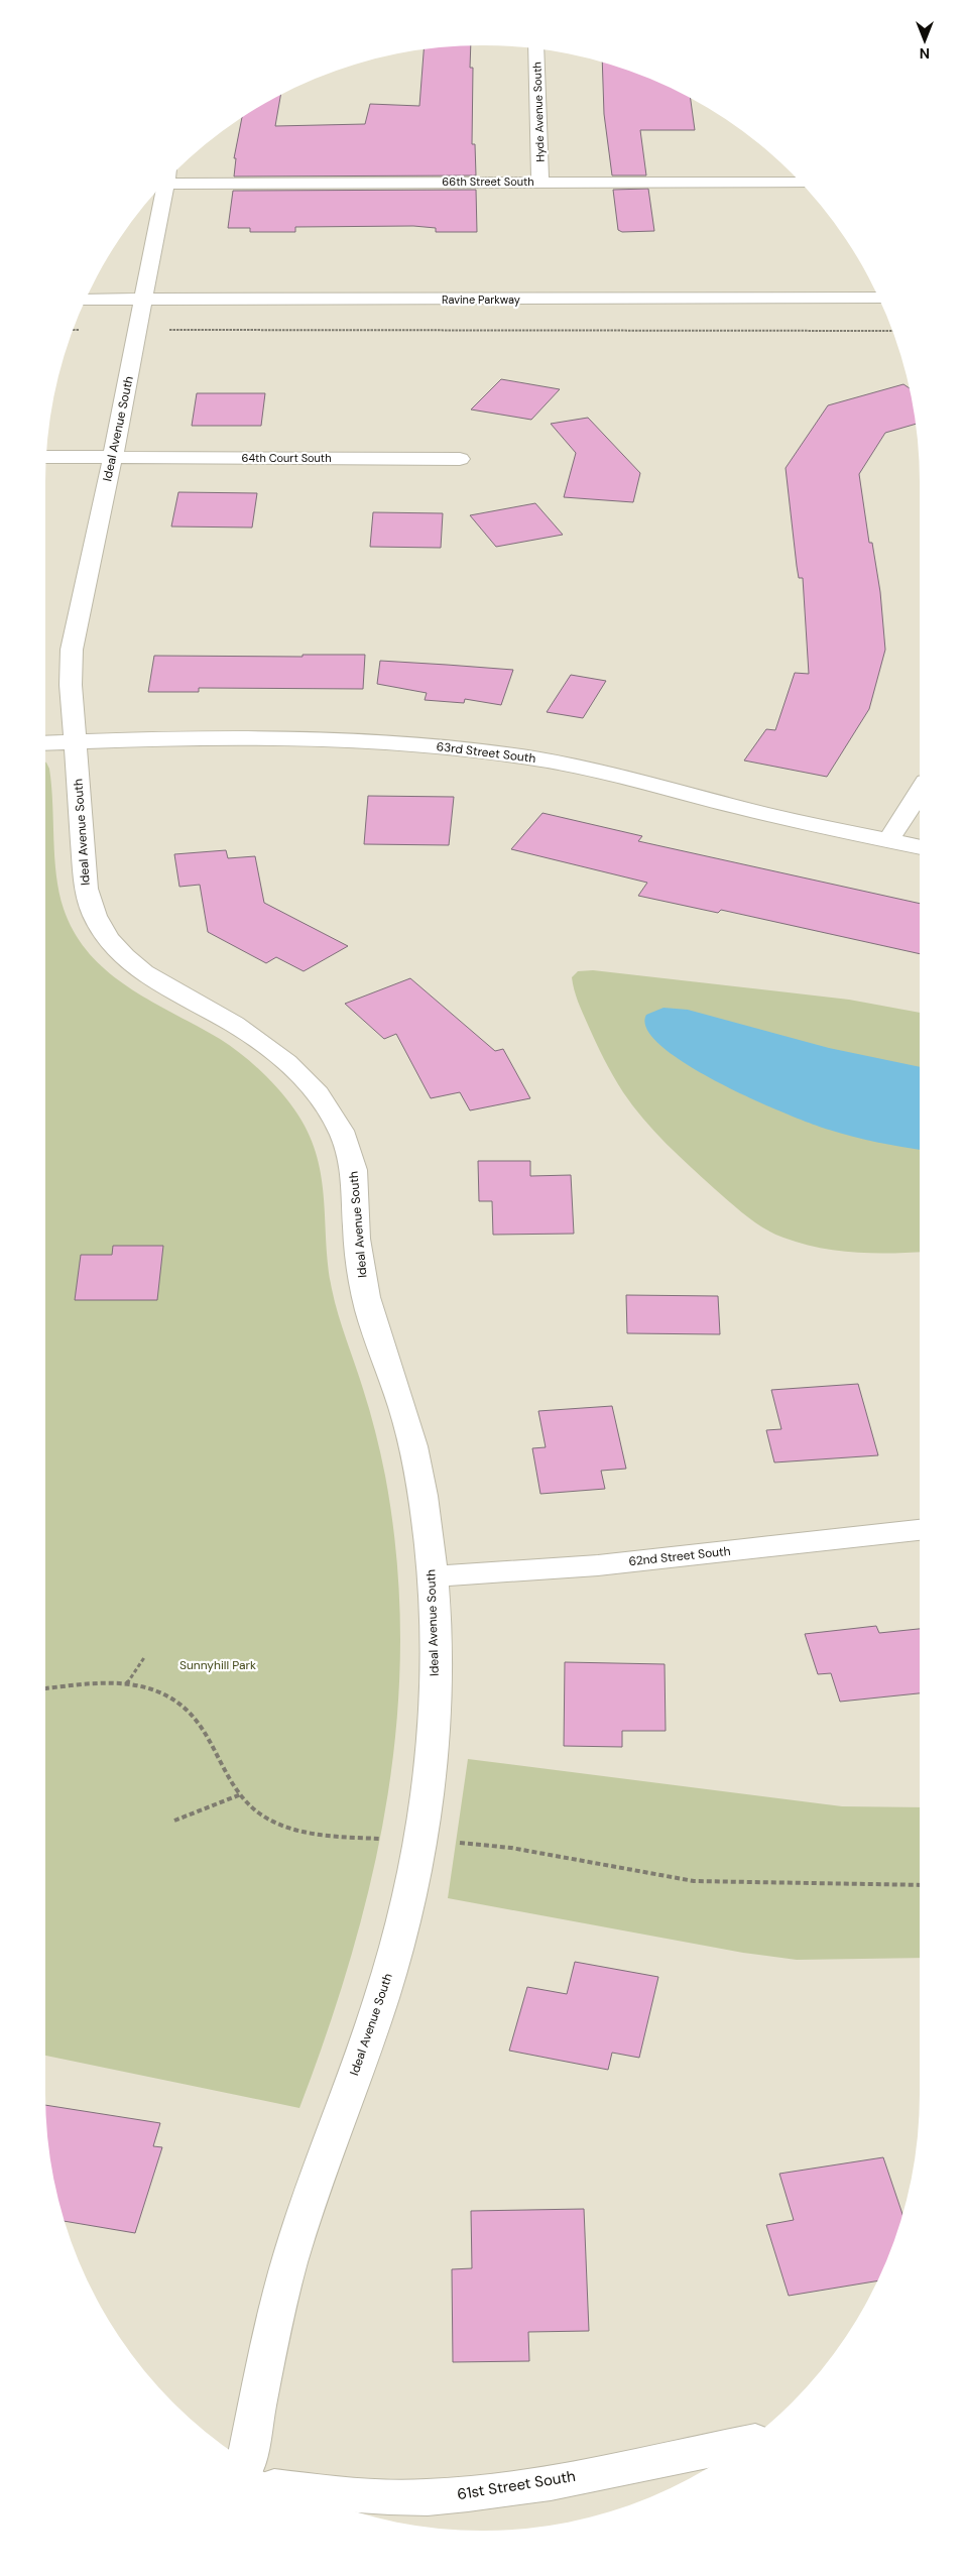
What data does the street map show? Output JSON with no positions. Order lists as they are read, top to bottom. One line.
{"streets":{"street":["Hyde Avenue South","66th Street South","Ravine Parkway","Ideal Avenue South","64th Court South","63rd Street South","62nd Street South","61st Street South"]},"crossings":[["Hyde Avenue South","66th Street South"],["Ravine Parkway","Ideal Avenue South"],["Ideal Avenue South","64th Court South"],["Ideal Avenue South","63rd Street South"],["Ideal Avenue South","62nd Street South"]],"parks":["Sunnyhill Park"],"north":"bottom"}
